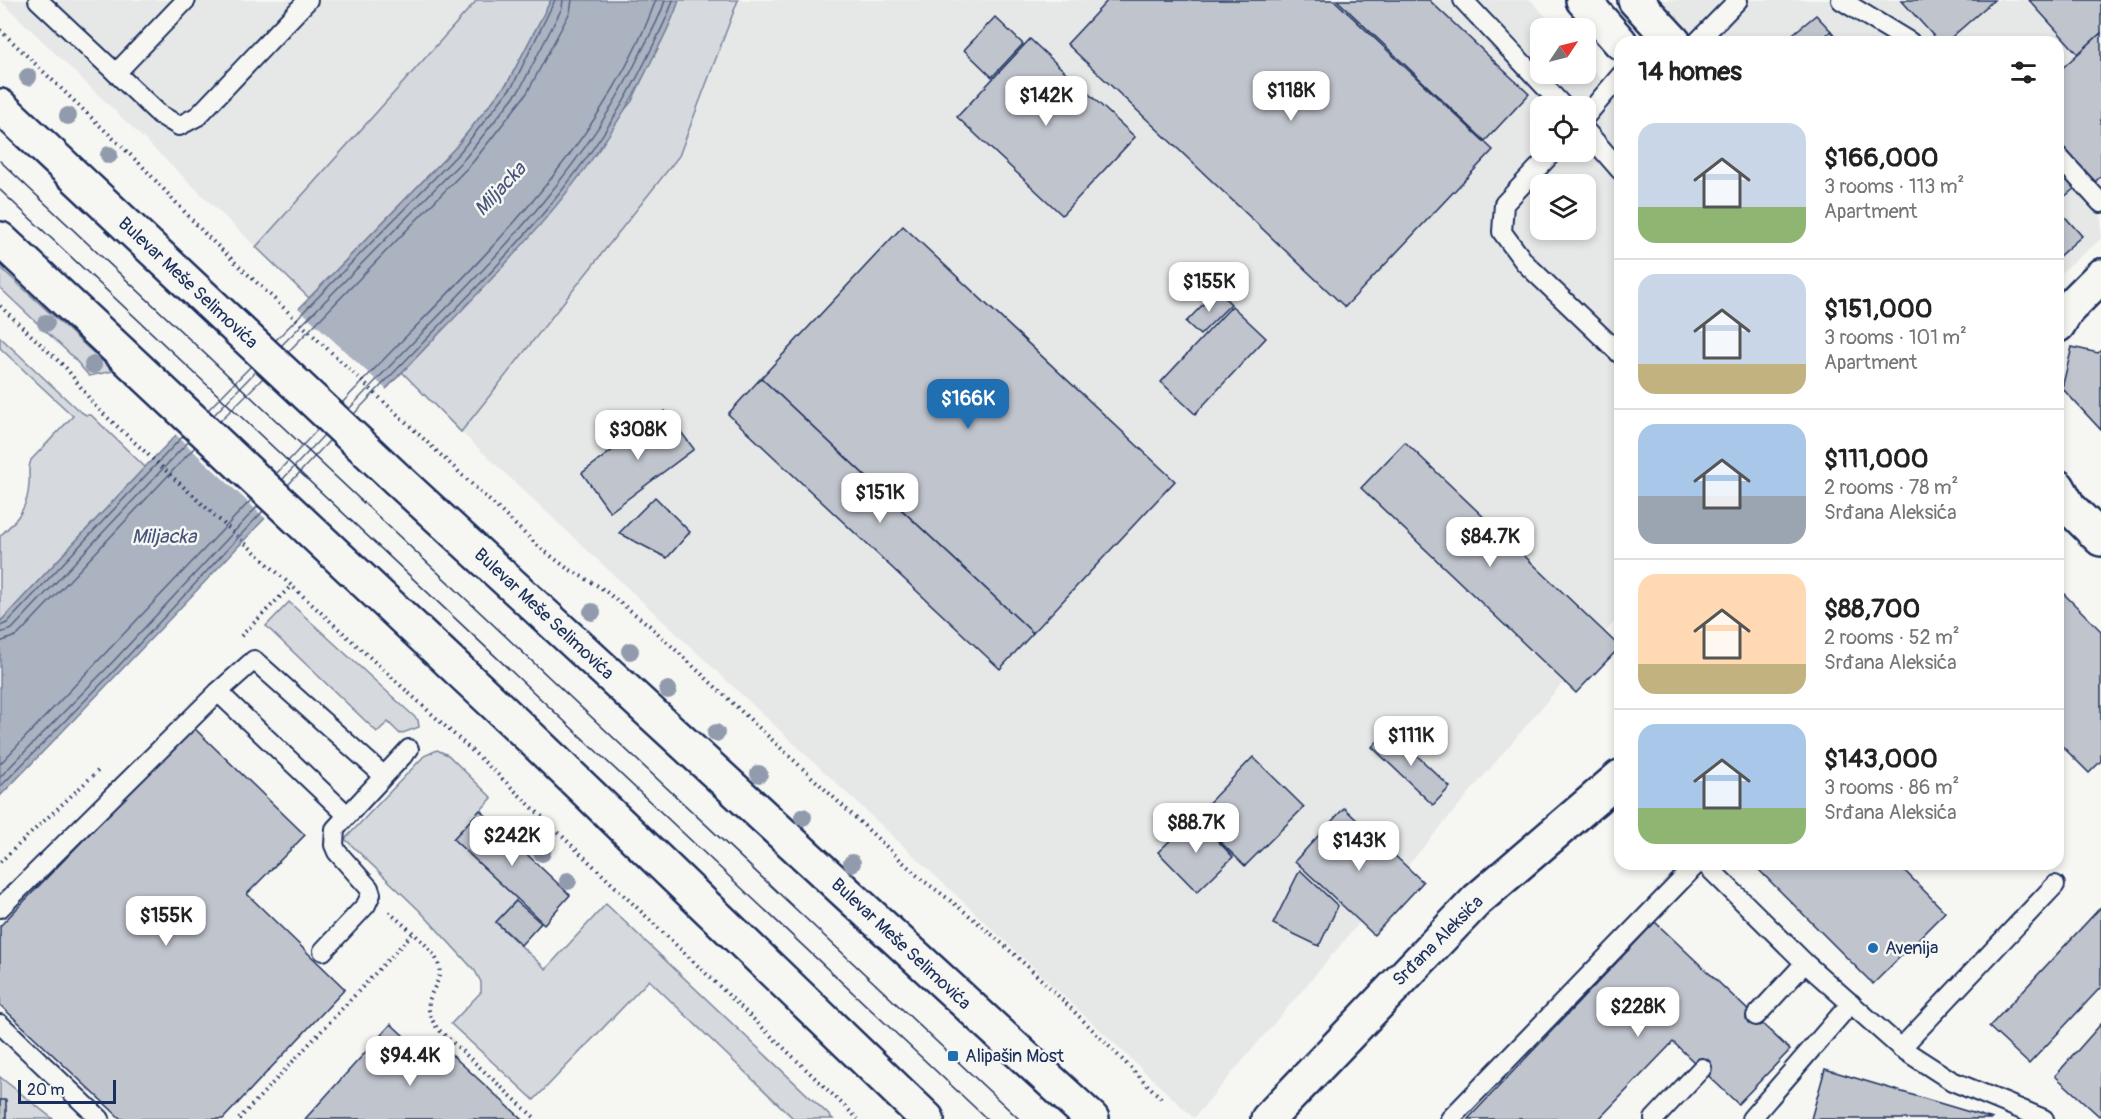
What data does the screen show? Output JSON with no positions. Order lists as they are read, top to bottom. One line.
{"streets":{"main road":["Bulevar Meše Selimovića","Srđana Aleksića"]},"water":["Miljacka"],"places":{"other":["Avenija"],"transit":["Alipašin Most"]},"scale_bar":"20 m","north":"top right","page":{"heading":"14 homes","price":["$118K","$142K","$155K","$166K","$308K","$151K","$84.7K","$111K","$88.7K","$242K","$143K","$155K","$228K","$94.4K"],"list":[{"name":"$166,000","note":"3 rooms · 113 m² · Apartment"},{"name":"$151,000","note":"3 rooms · 101 m² · Apartment"},{"name":"$111,000","note":"2 rooms · 78 m² · Srđana Aleksića"},{"name":"$88,700","note":"2 rooms · 52 m² · Srđana Aleksića"},{"name":"$143,000","note":"3 rooms · 86 m² · Srđana Aleksića"}],"scale":"20 m"}}
